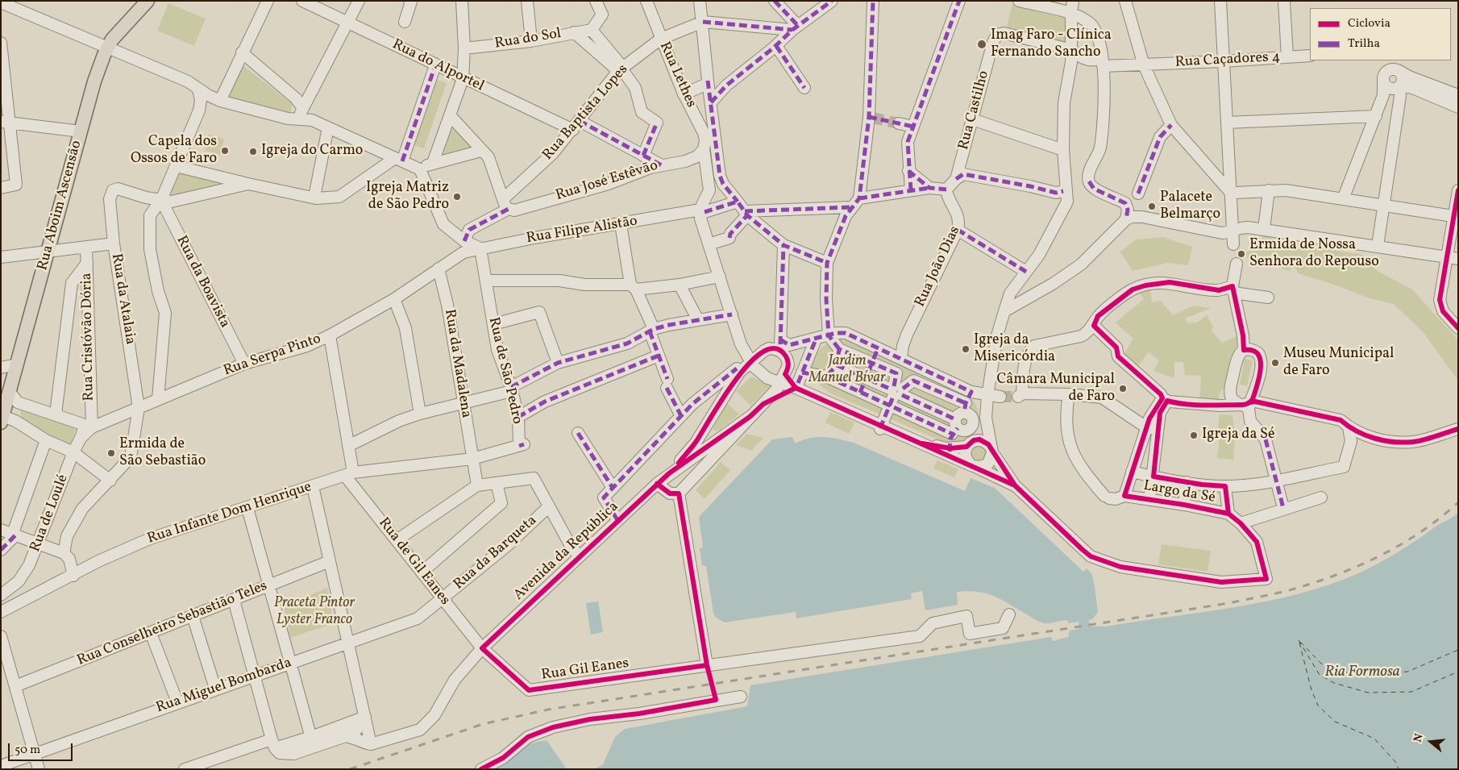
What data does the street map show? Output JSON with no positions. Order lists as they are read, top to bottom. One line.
{"streets":{"main road":["Rua Aboim Ascensão"],"street":["Rua do Sol","Rua Caçadores 4","Rua do Alportel","Rua Lethes","Rua Castilho","Rua Baptista Lopes","Rua José Estêvão","Rua Filipe Alistão","Rua João Dias","Rua da Boavista","Rua da Atalaia","Rua Cristóvão Dória","Rua Serpa Pinto","Rua da Madalena","Rua de São Pedro","Largo da Sé","Rua de Loulé","Rua Infante Dom Henrique","Avenida da República","Rua da Barqueta","Rua de Gil Eanes","Rua Conselheiro Sebastião Teles","Rua Gil Eanes","Rua Miguel Bombarda"]},"crossings":[["Rua do Alportel","Rua Baptista Lopes"],["Rua do Alportel","Rua José Estêvão"],["Rua Lethes","Rua Baptista Lopes"],["Rua Lethes","Rua José Estêvão"],["Rua Lethes","Rua Filipe Alistão"],["Rua Baptista Lopes","Rua José Estêvão"],["Rua Filipe Alistão","Rua Serpa Pinto"],["Rua Filipe Alistão","Rua de São Pedro"],["Rua da Boavista","Rua da Atalaia"],["Rua da Boavista","Rua Serpa Pinto"],["Rua da Atalaia","Rua Serpa Pinto"],["Rua Cristóvão Dória","Rua Serpa Pinto"],["Rua Cristóvão Dória","Rua de Loulé"],["Rua Serpa Pinto","Rua da Madalena"],["Rua Serpa Pinto","Rua de Loulé"],["Rua da Madalena","Rua Infante Dom Henrique"],["Rua de São Pedro","Rua Infante Dom Henrique"],["Rua Infante Dom Henrique","Rua de Gil Eanes"],["Avenida da República","Rua de Gil Eanes"],["Avenida da República","Rua Gil Eanes"],["Rua da Barqueta","Rua de Gil Eanes"],["Rua da Barqueta","Rua Miguel Bombarda"],["Rua de Gil Eanes","Rua Gil Eanes"],["Rua de Gil Eanes","Rua Miguel Bombarda"]],"water":["Ria Formosa"],"parks":["Jardim Manuel Bívar","Praceta Pintor Lyster Franco"],"places":["Imag Faro - Clínica Fernando Sancho","Capela dos Ossos de Faro","Igreja do Carmo","Igreja Matriz de São Pedro","Palacete Belmarço","Ermida de Nossa Senhora do Repouso","Igreja da Misericórdia","Museu Municipal de Faro","Câmara Municipal de Faro","Igreja da Sé","Ermida de São Sebastião"],"legend":["Ciclovia","Trilha"],"scale_bar":"50 m","north":"left"}
